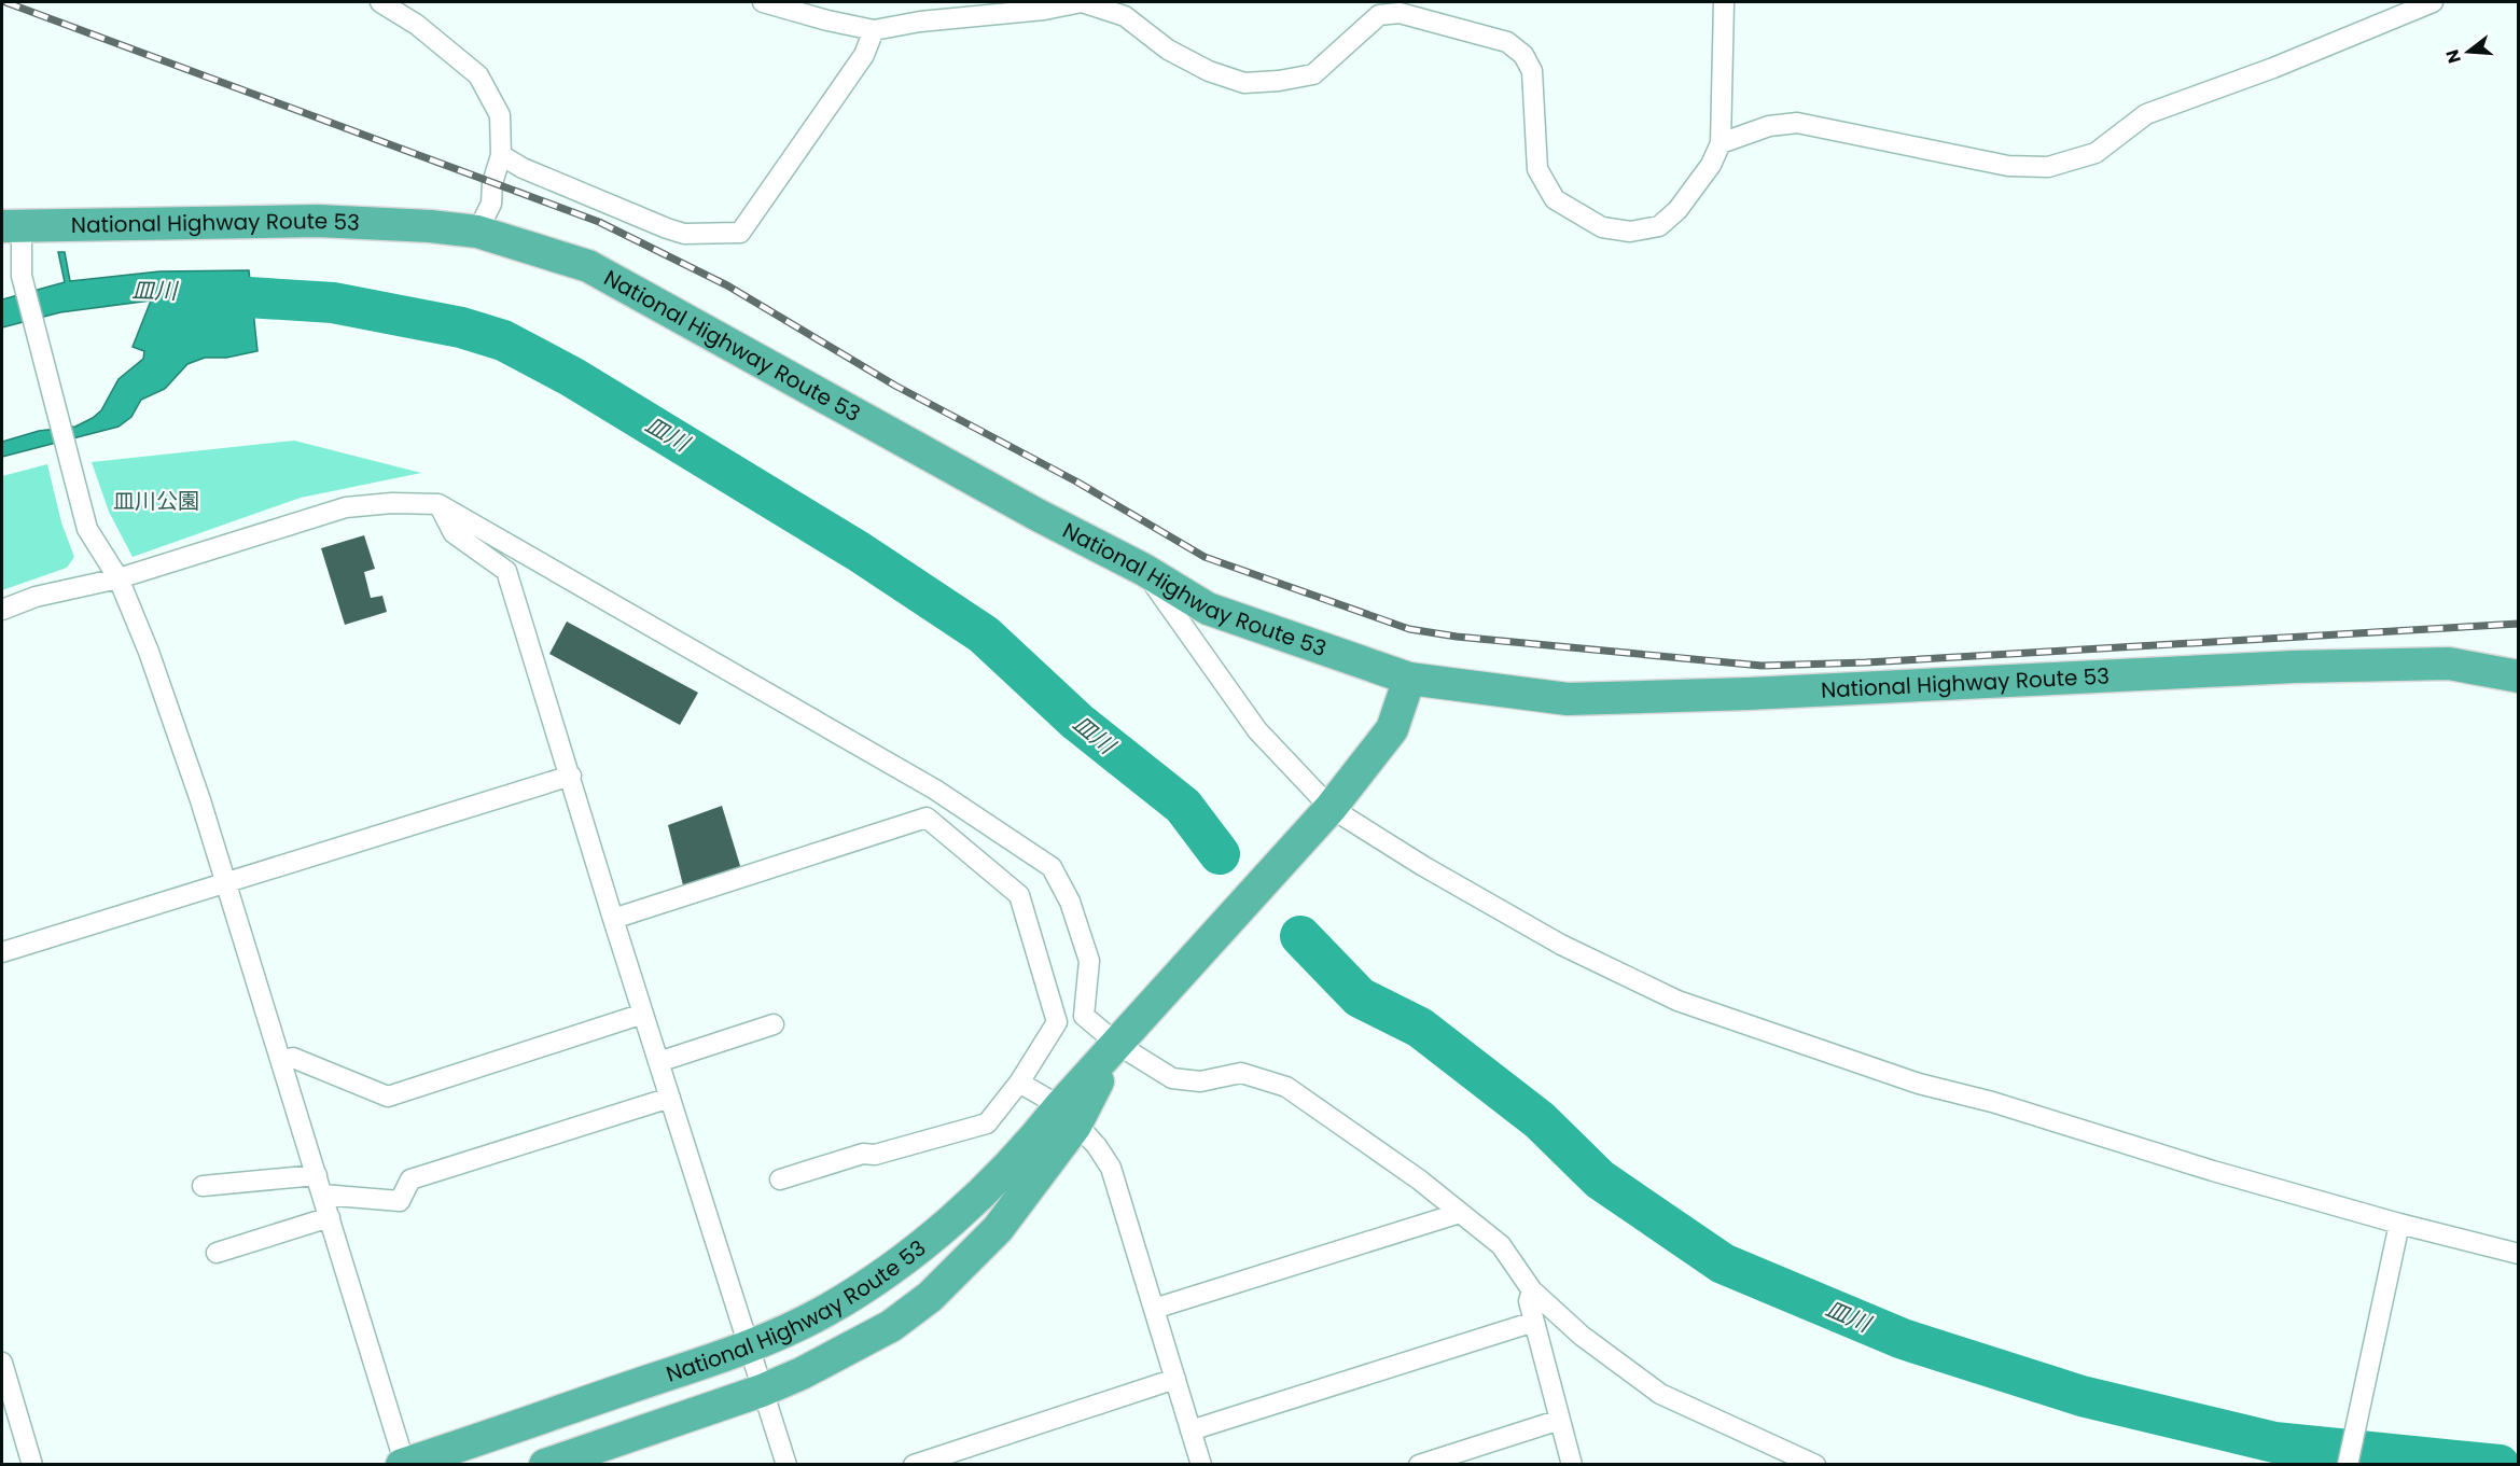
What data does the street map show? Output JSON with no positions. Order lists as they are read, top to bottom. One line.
{"streets":{"highway":["National Highway Route 53"]},"water":["皿川"],"parks":["皿川公園"],"north":"left"}
